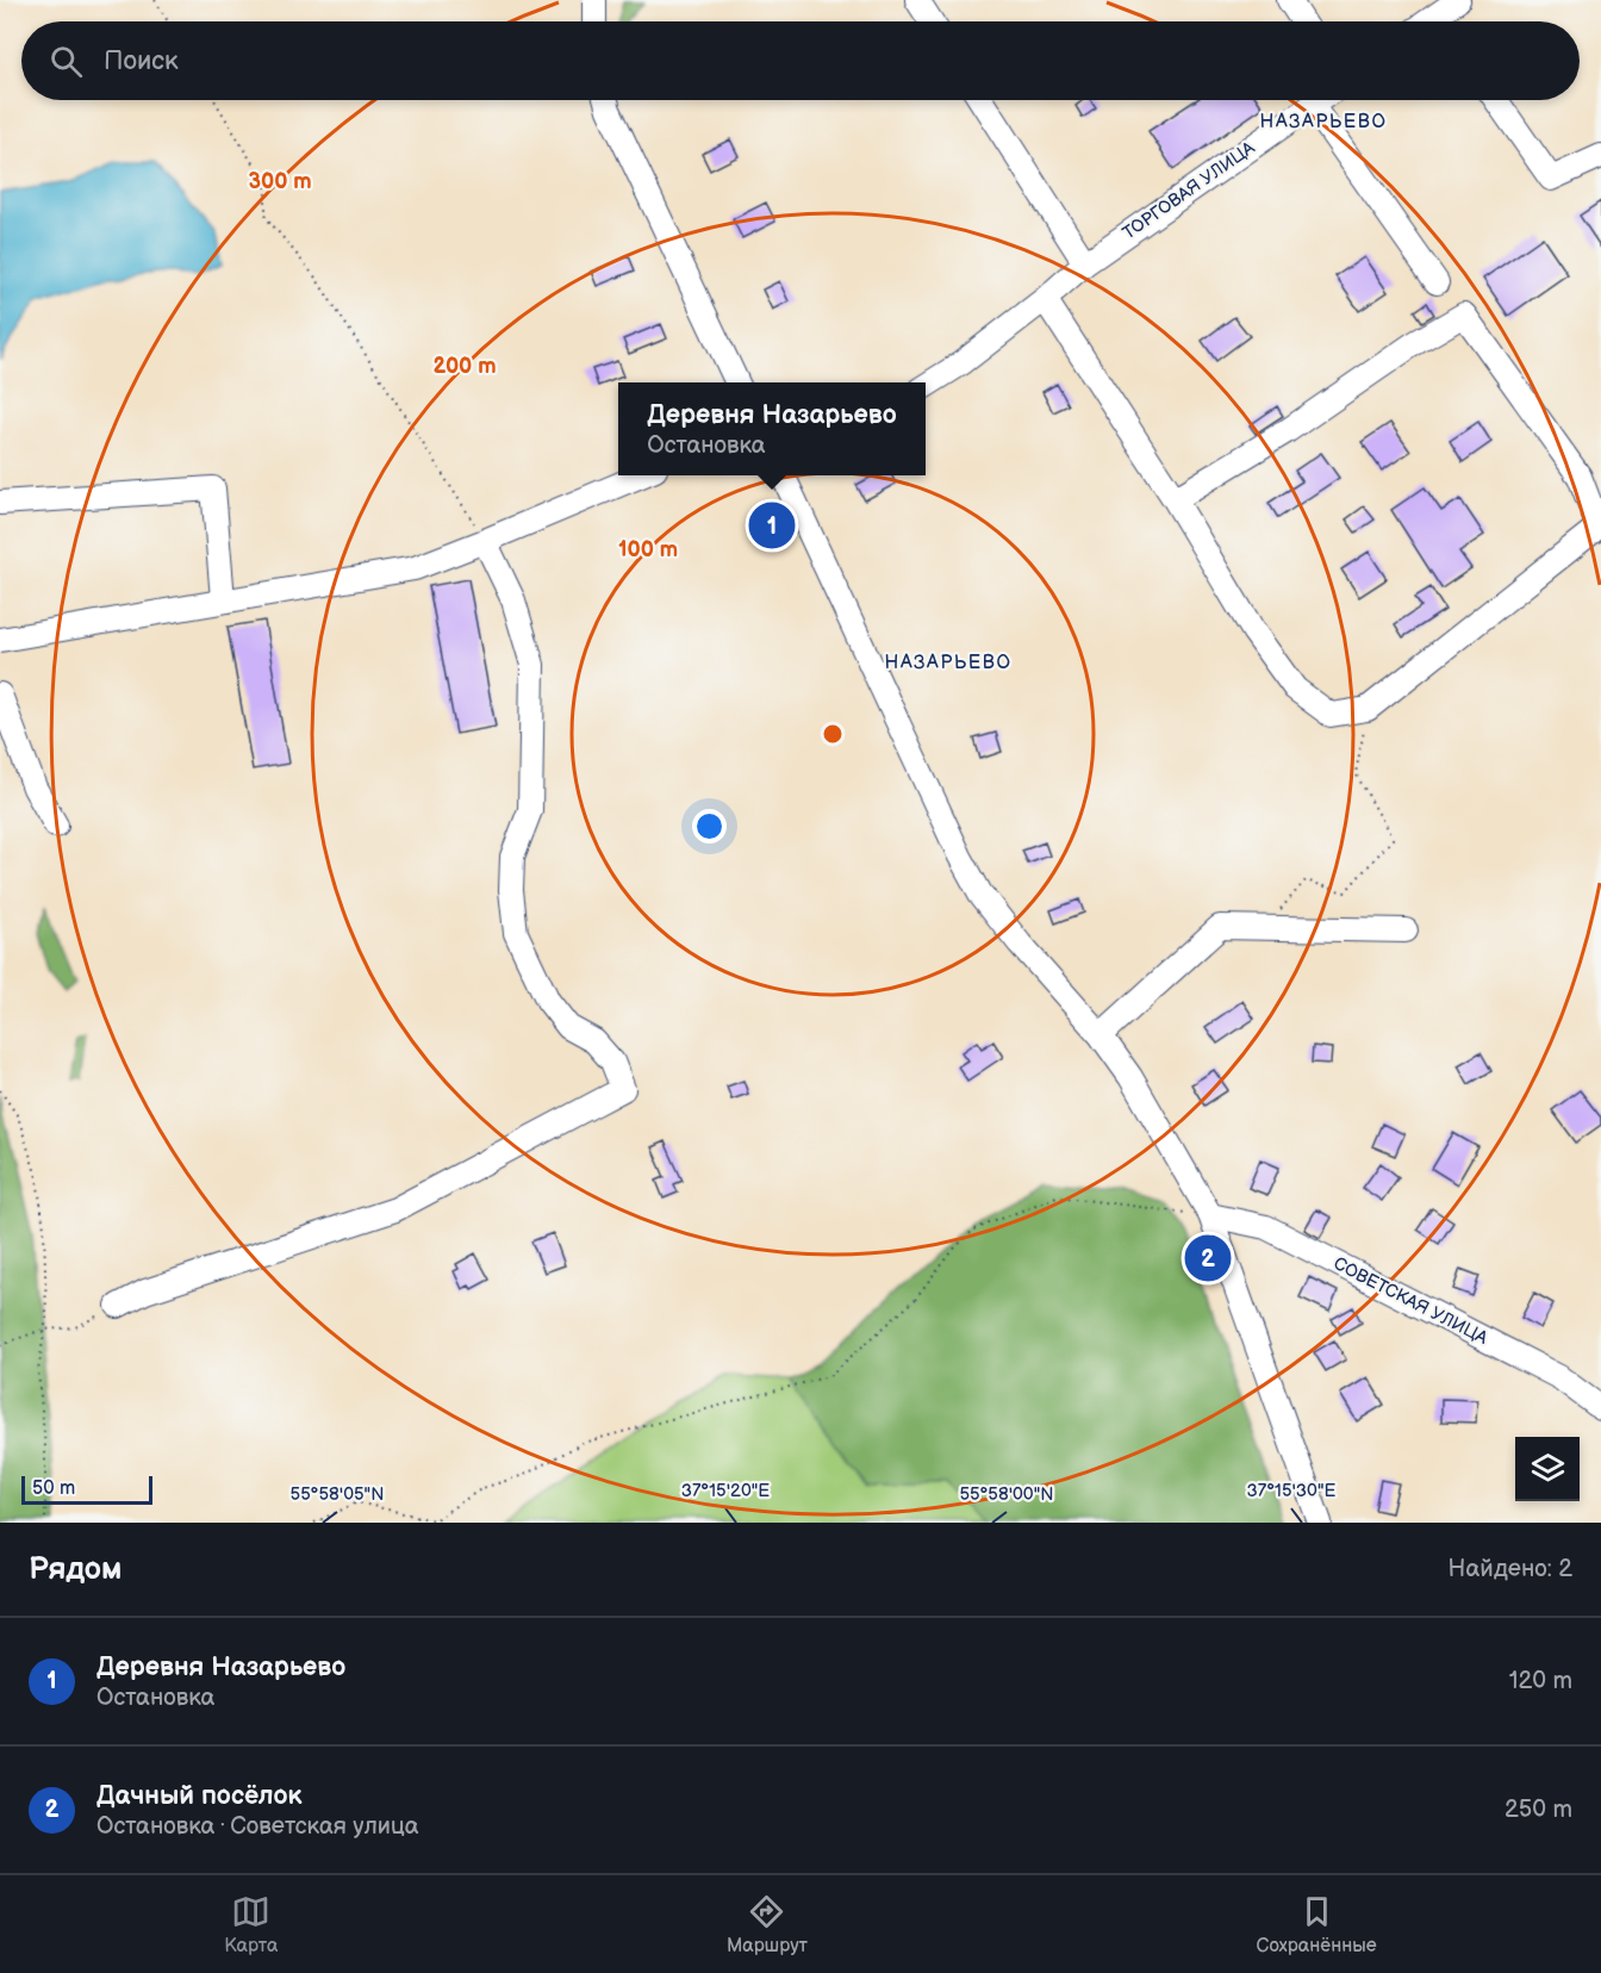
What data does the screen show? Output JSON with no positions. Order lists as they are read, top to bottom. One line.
{"streets":{"street":["ТОРГОВАЯ УЛИЦА","СОВЕТСКАЯ УЛИЦА"]},"districts":["НАЗАРЬЕВО","НАЗАРЬЕВО"],"scale_bar":"50 m","page":{"search":"Поиск","popup":["Деревня Назарьево","Остановка"],"pins":["1","2"],"scale":"50 m","heading":["Рядом","Найдено: 2"],"list":[{"mark":"1","name":"Деревня Назарьево","note":"Остановка","value":"120 m"},{"mark":"2","name":"Дачный посёлок","note":"Остановка · Советская улица","value":"250 m"}],"nav":["Карта","Маршрут","Сохранённые"]},"coordinates":["37°15'20\"E","37°15'30\"E","55°58'05\"N","55°58'00\"N"],"rings":["300 m","200 m","100 m"]}
